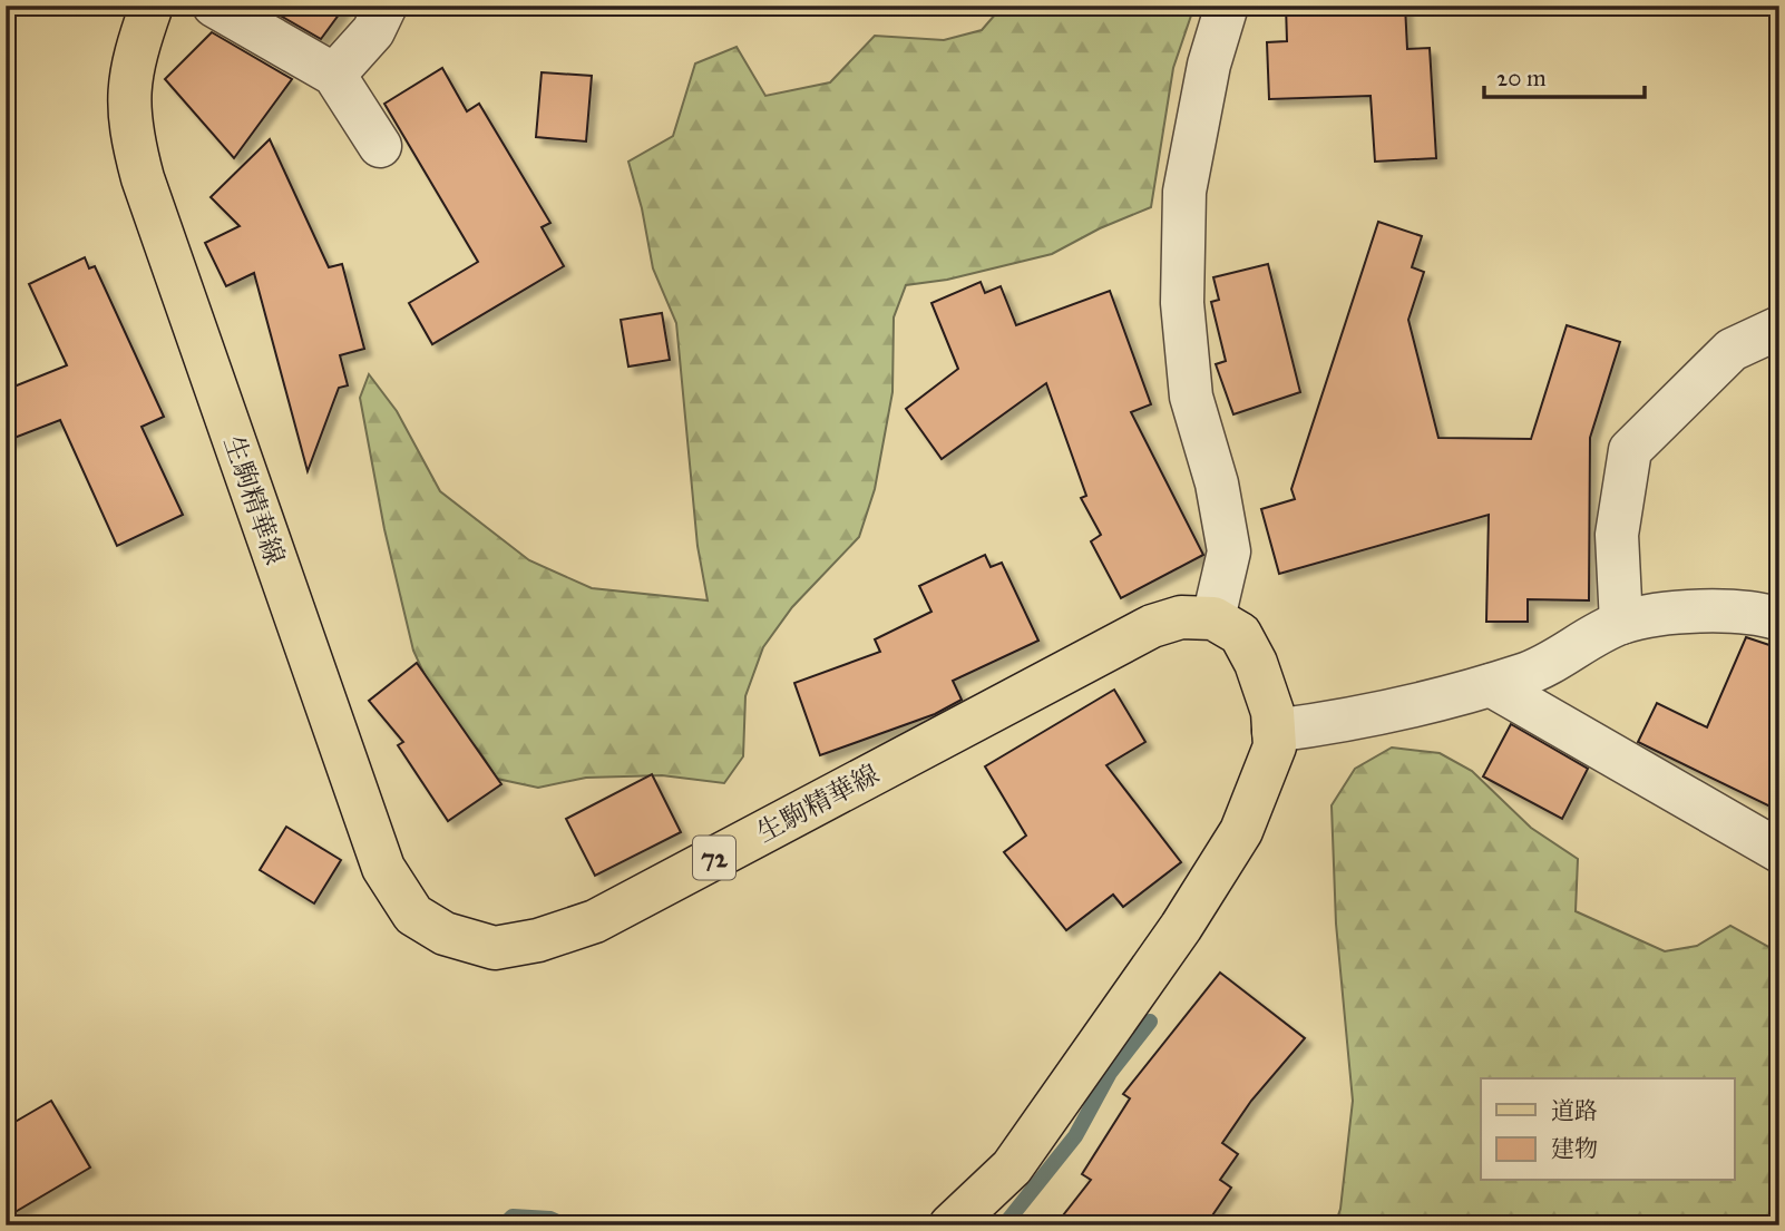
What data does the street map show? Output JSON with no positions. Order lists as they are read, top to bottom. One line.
{"streets":{"main road":["生駒精華線","72"]},"legend":["道路","建物"],"scale_bar":"20 m"}
